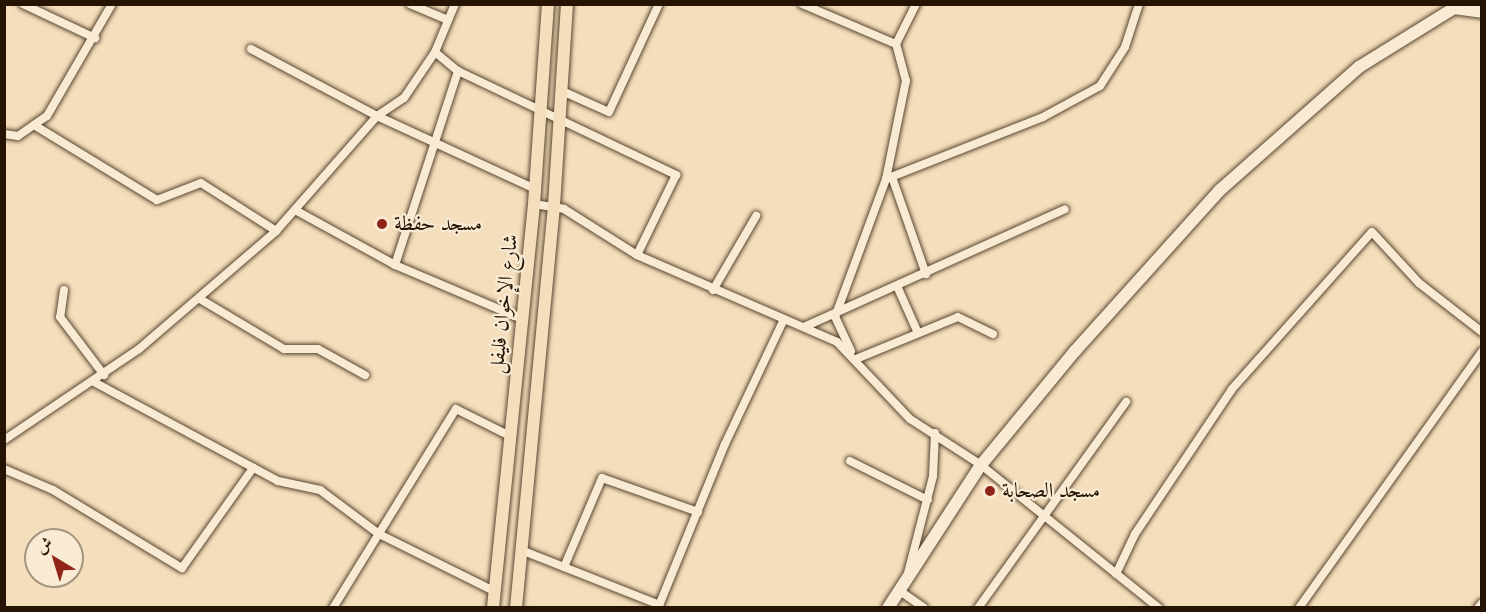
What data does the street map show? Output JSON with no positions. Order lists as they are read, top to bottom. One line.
{"streets":{"main road":["شارع الإخوان فليفل"]},"places":["مسجد حفظة","مسجد الصحابة"],"north":"top left"}
